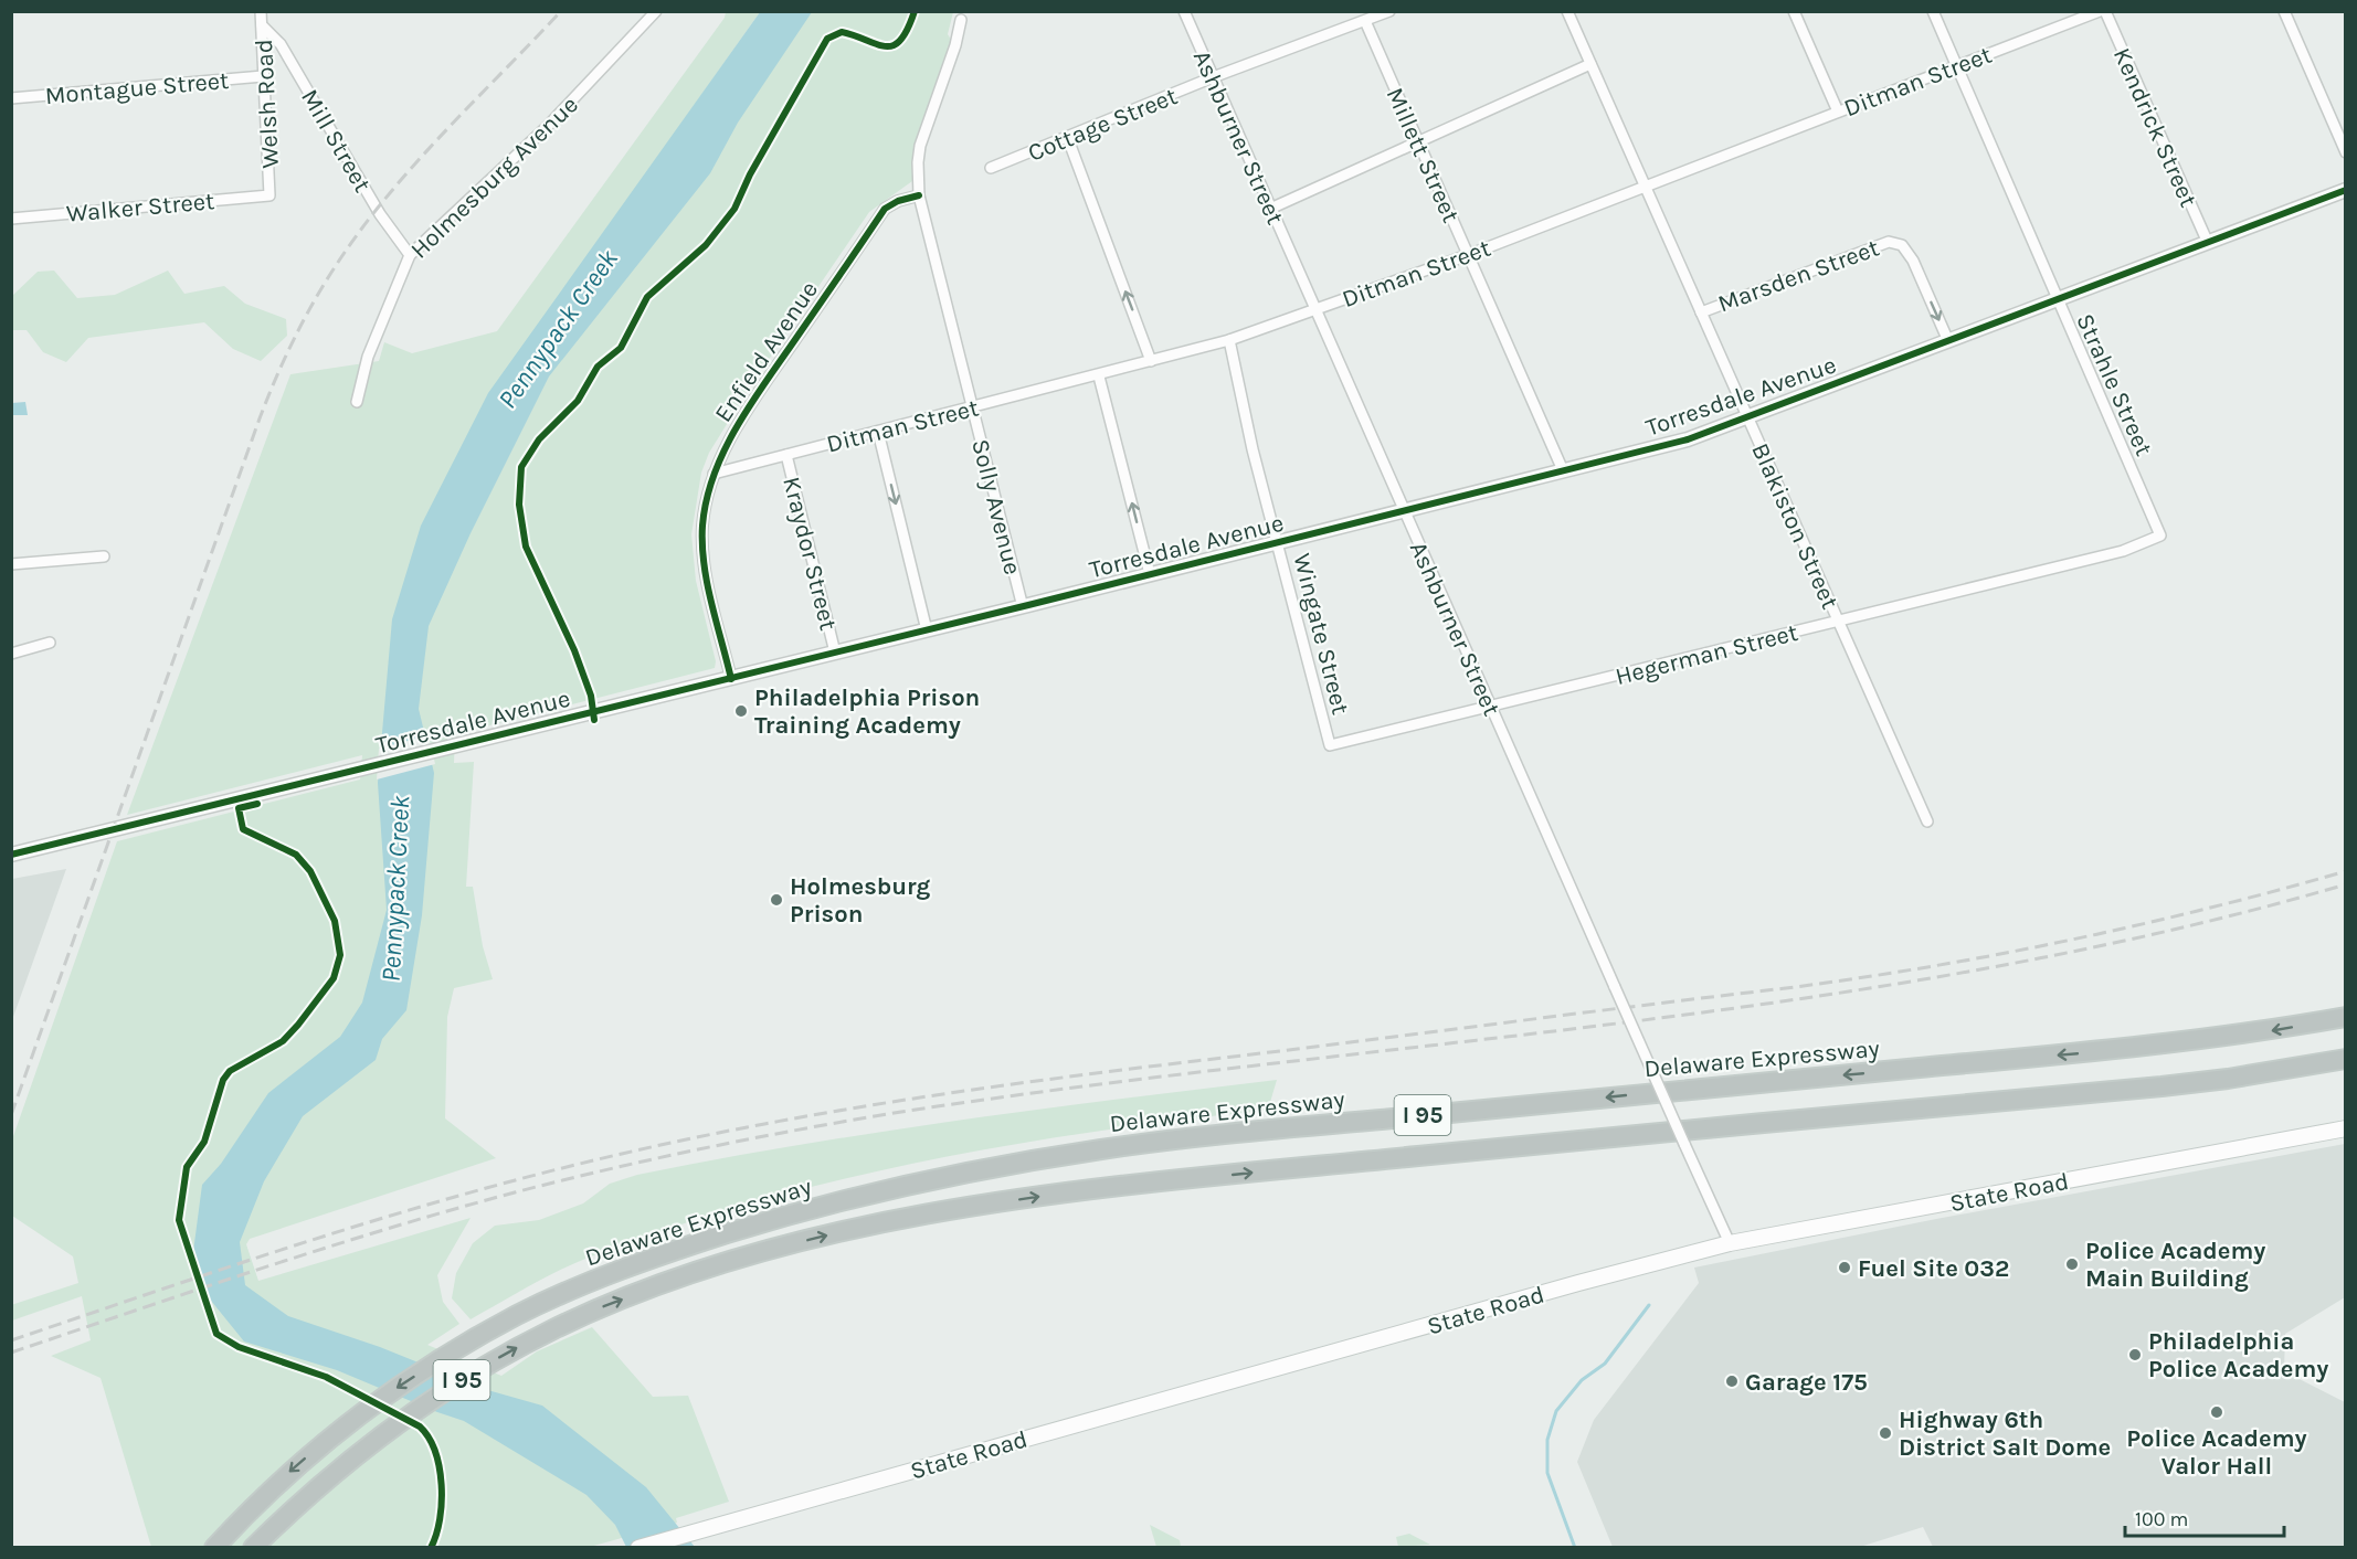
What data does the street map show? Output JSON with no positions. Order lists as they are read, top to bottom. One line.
{"streets":{"highway":["Delaware Expressway","I 95"],"main road":["State Road"],"street":["Ditman Street","Montague Street","Welsh Road","Cottage Street","Kendrick Street","Ashburner Street","Mill Street","Millett Street","Holmesburg Avenue","Walker Street","Marsden Street","Enfield Avenue","Strahle Street","Torresdale Avenue","Solly Avenue","Blakiston Street","Kraydor Street","Wingate Street","Hegerman Street"]},"crossings":[["Ditman Street","Ashburner Street"],["Ditman Street","Millett Street"],["Ditman Street","Enfield Avenue"],["Ditman Street","Strahle Street"],["Ditman Street","Solly Avenue"],["Ditman Street","Blakiston Street"],["Ditman Street","Kraydor Street"],["Ditman Street","Wingate Street"],["Montague Street","Welsh Road"],["Welsh Road","Mill Street"],["Welsh Road","Walker Street"],["Cottage Street","Ashburner Street"],["Cottage Street","Millett Street"],["Kendrick Street","Torresdale Avenue"],["Ashburner Street","Torresdale Avenue"],["Ashburner Street","Hegerman Street"],["Ashburner Street","State Road"],["Mill Street","Holmesburg Avenue"],["Millett Street","Torresdale Avenue"],["Marsden Street","Torresdale Avenue"],["Marsden Street","Blakiston Street"],["Enfield Avenue","Torresdale Avenue"],["Enfield Avenue","Solly Avenue"],["Strahle Street","Torresdale Avenue"],["Strahle Street","Hegerman Street"],["Torresdale Avenue","Solly Avenue"],["Torresdale Avenue","Blakiston Street"],["Torresdale Avenue","Kraydor Street"],["Torresdale Avenue","Wingate Street"],["Blakiston Street","Hegerman Street"],["Wingate Street","Hegerman Street"]],"water":["Pennypack Creek"],"places":["Philadelphia Prison Training Academy","Holmesburg Prison","Police Academy Main Building","Fuel Site 032","Philadelphia Police Academy","Garage 175","Police Academy Valor Hall","Highway 6th District Salt Dome"],"scale_bar":"100 m"}
